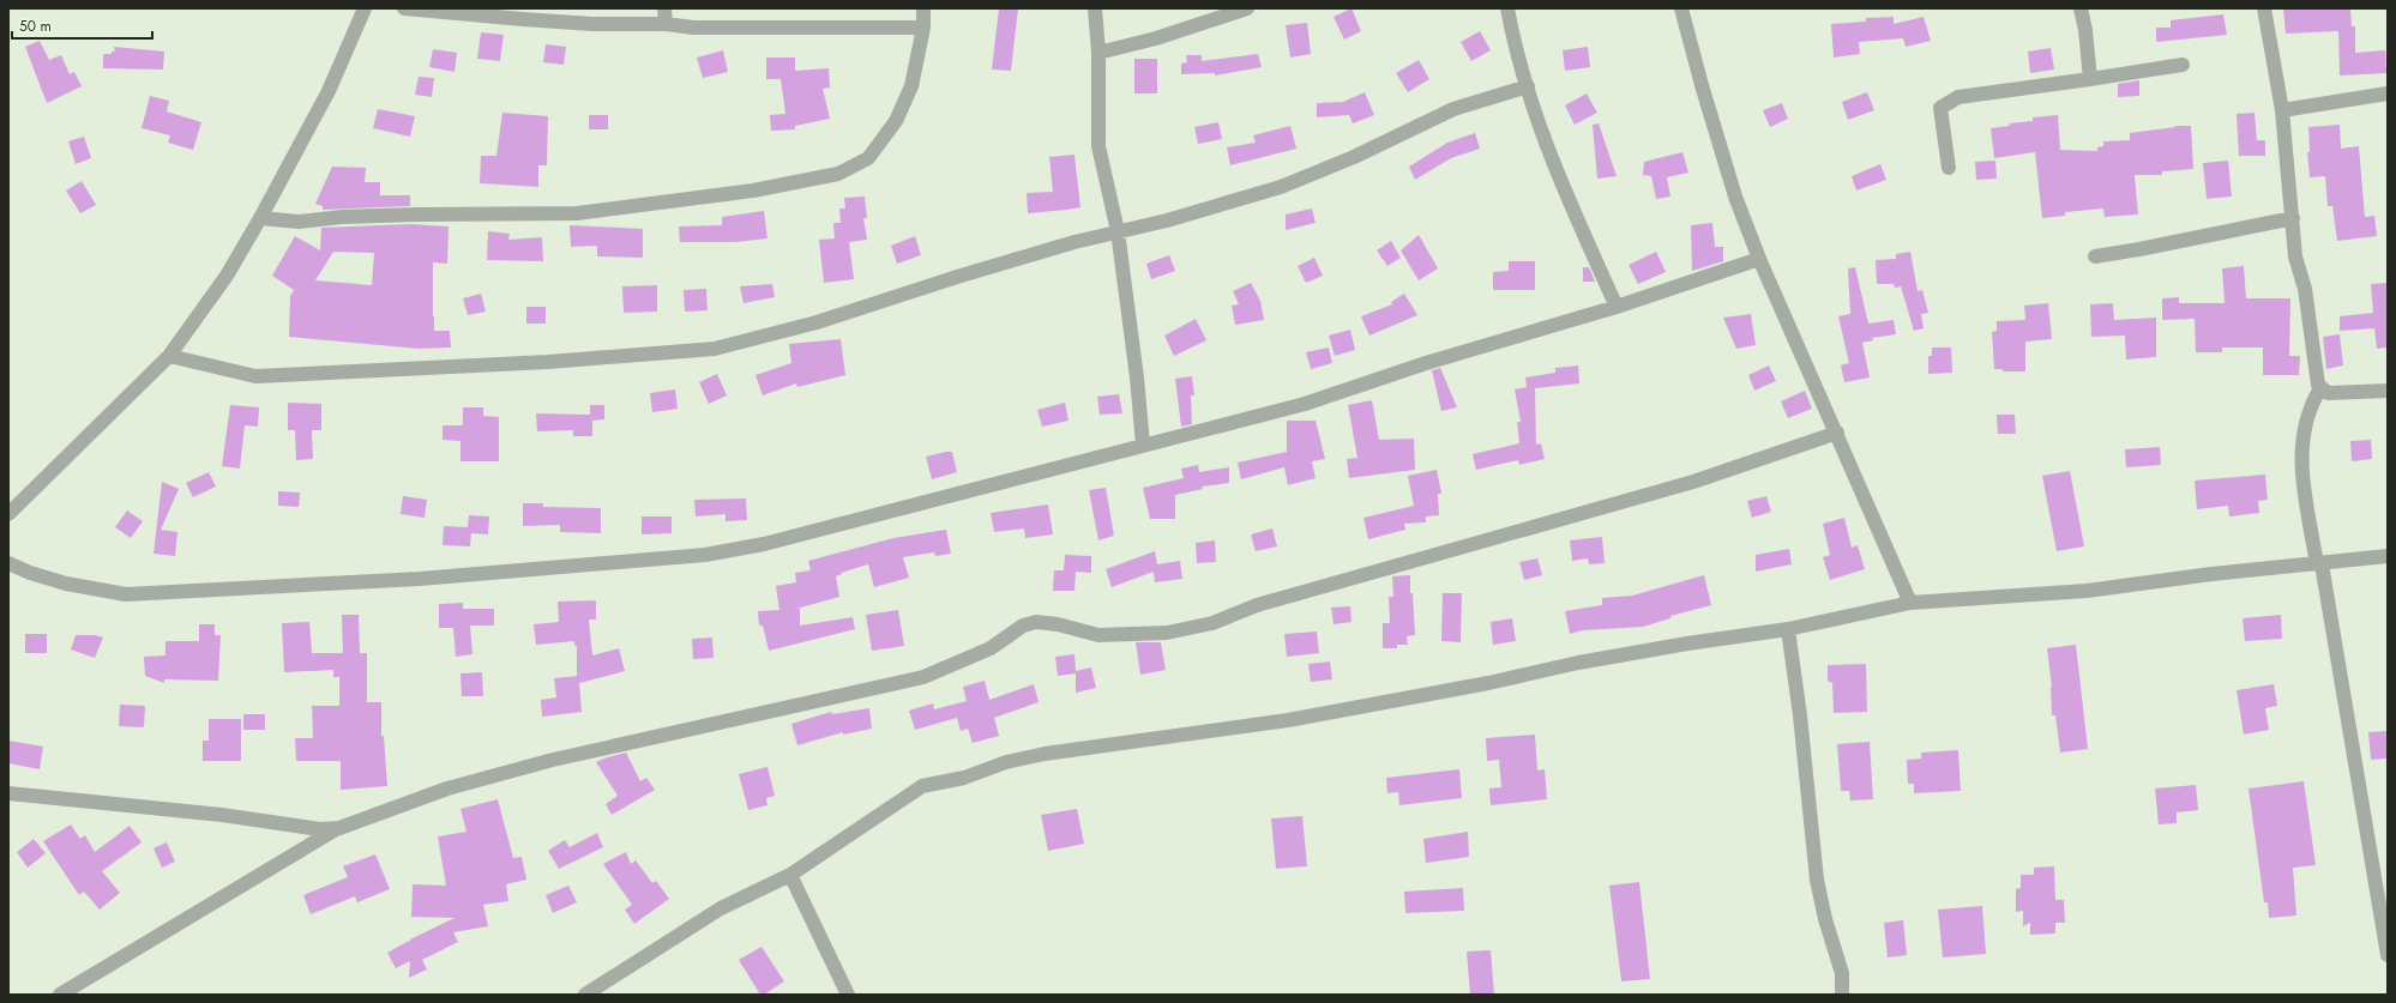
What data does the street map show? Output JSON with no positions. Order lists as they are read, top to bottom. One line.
{"scale_bar":"50 m"}
